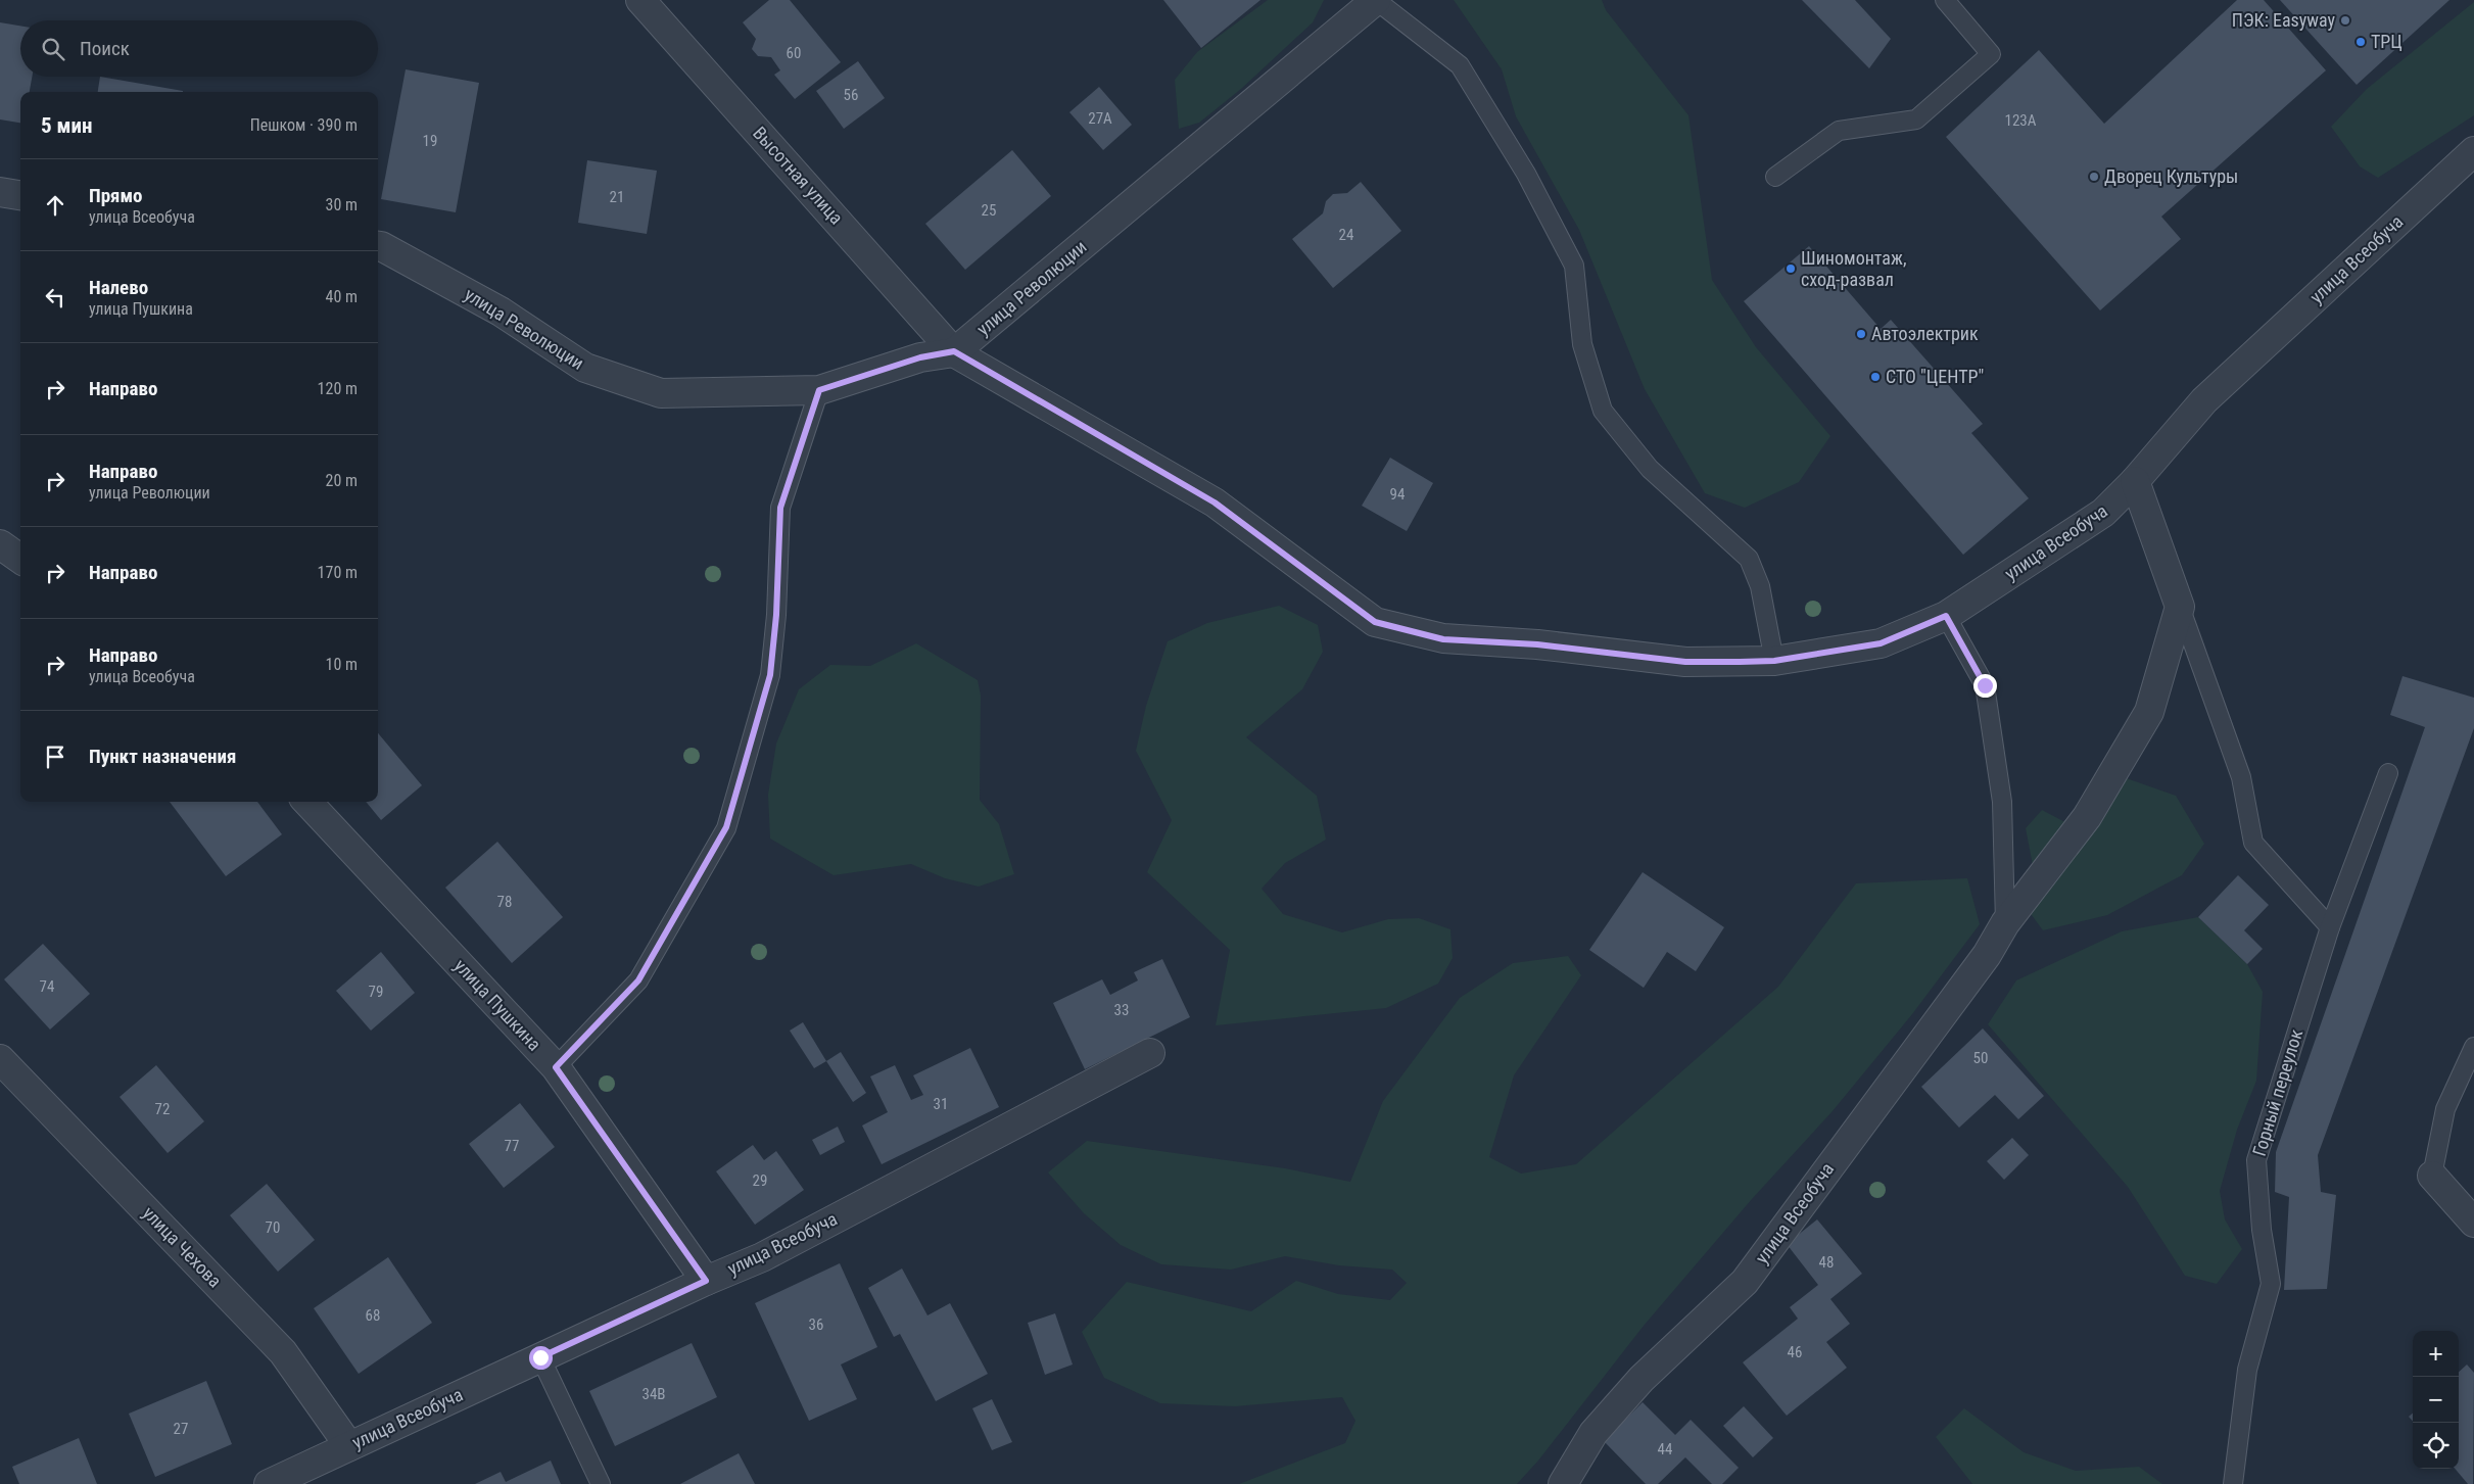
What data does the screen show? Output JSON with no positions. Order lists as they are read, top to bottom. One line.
{"streets":{"street":["Высотная улица","улица Всеобуча","улица Революции","улица Пушкина","улица Чехова"],"lane":["Горный переулок"]},"crossings":[["Высотная улица","улица Всеобуча"],["Высотная улица","улица Революции"],["улица Всеобуча","улица Пушкина"],["улица Всеобуча","улица Чехова"]],"places":["ПЭК: Easyway","ТРЦ","Дворец Культуры","Шиномонтаж, сход-развал","Автоэлектрик","СТО \"ЦЕНТР\""],"house_numbers":["60","56","27А","123А","19","21","25","24","94","78","74","79","33","50","31","72","77","29","70","48","68","36","46","34В","27","44"],"page":{"search":"Поиск","heading":["5 мин","Пешком · 390 m"],"list":[["Прямо","улица Всеобуча","30 m"],["Налево","улица Пушкина","40 m"],["Направо","120 m"],["Направо","улица Революции","20 m"],["Направо","170 m"],["Направо","улица Всеобуча","10 m"],"Пункт назначения"],"map_buttons":["+","−"]}}
